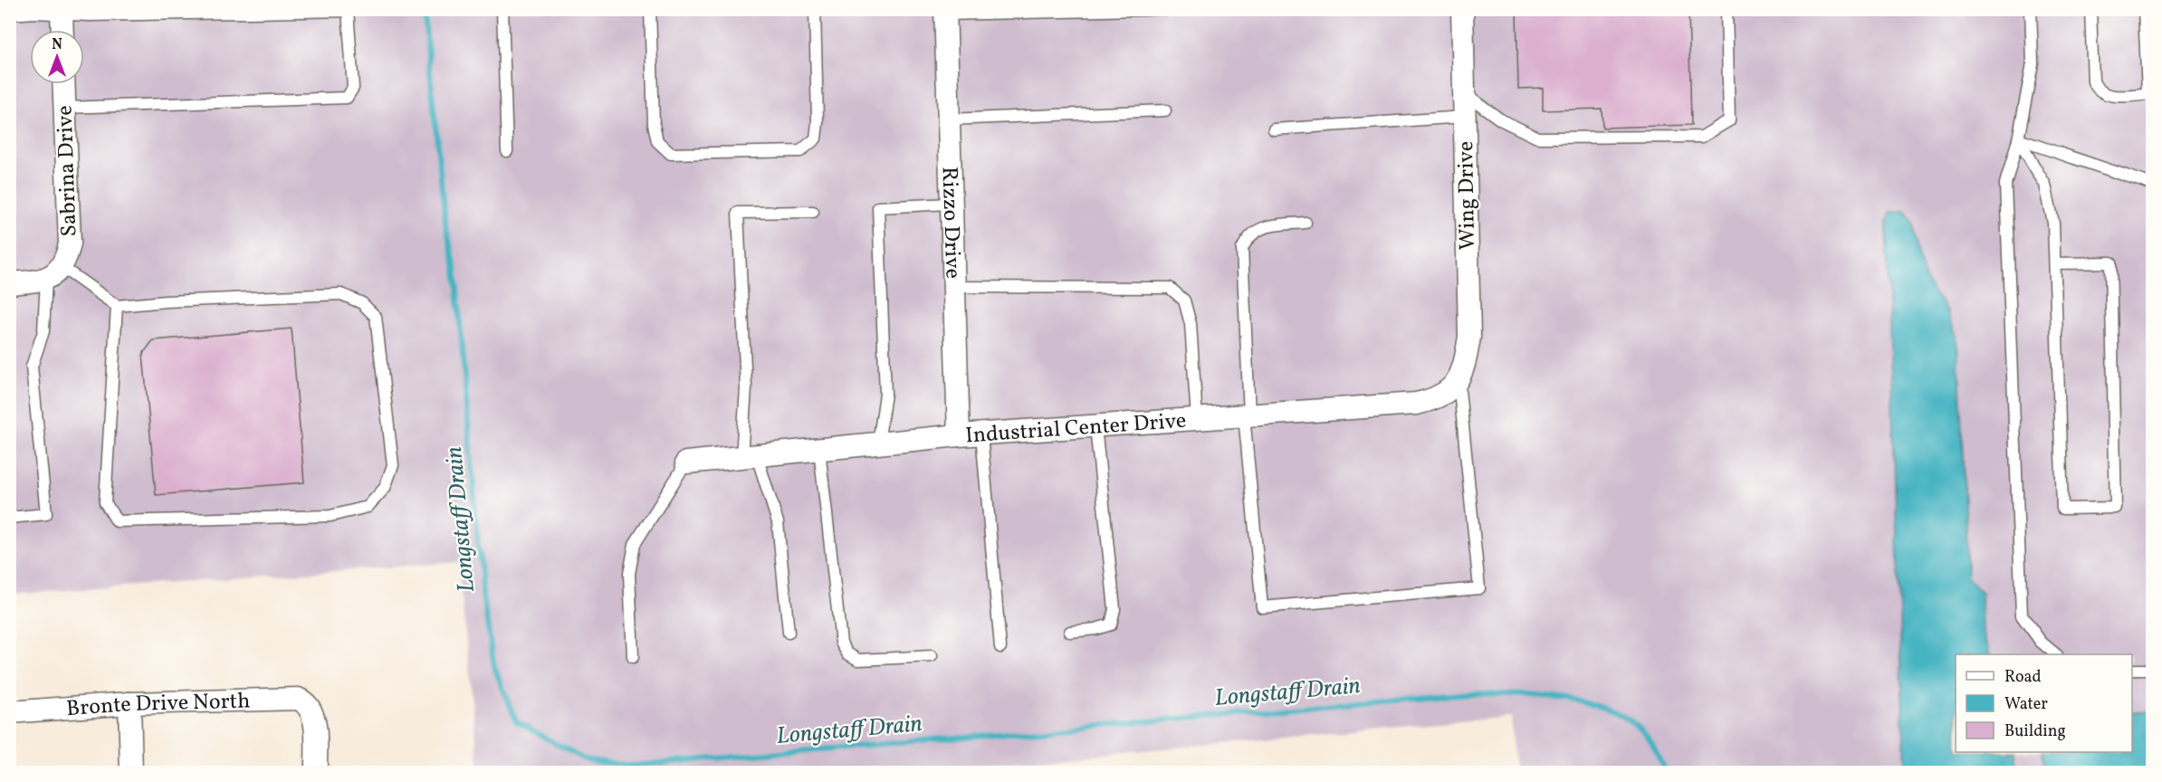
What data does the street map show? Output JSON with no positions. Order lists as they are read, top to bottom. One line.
{"streets":{"street":["Sabrina Drive","Wing Drive","Rizzo Drive","Industrial Center Drive","Bronte Drive North"]},"crossings":[["Wing Drive","Industrial Center Drive"],["Rizzo Drive","Industrial Center Drive"]],"water":["Longstaff Drain"],"legend":["Road","Water","Building"],"north":"top"}
